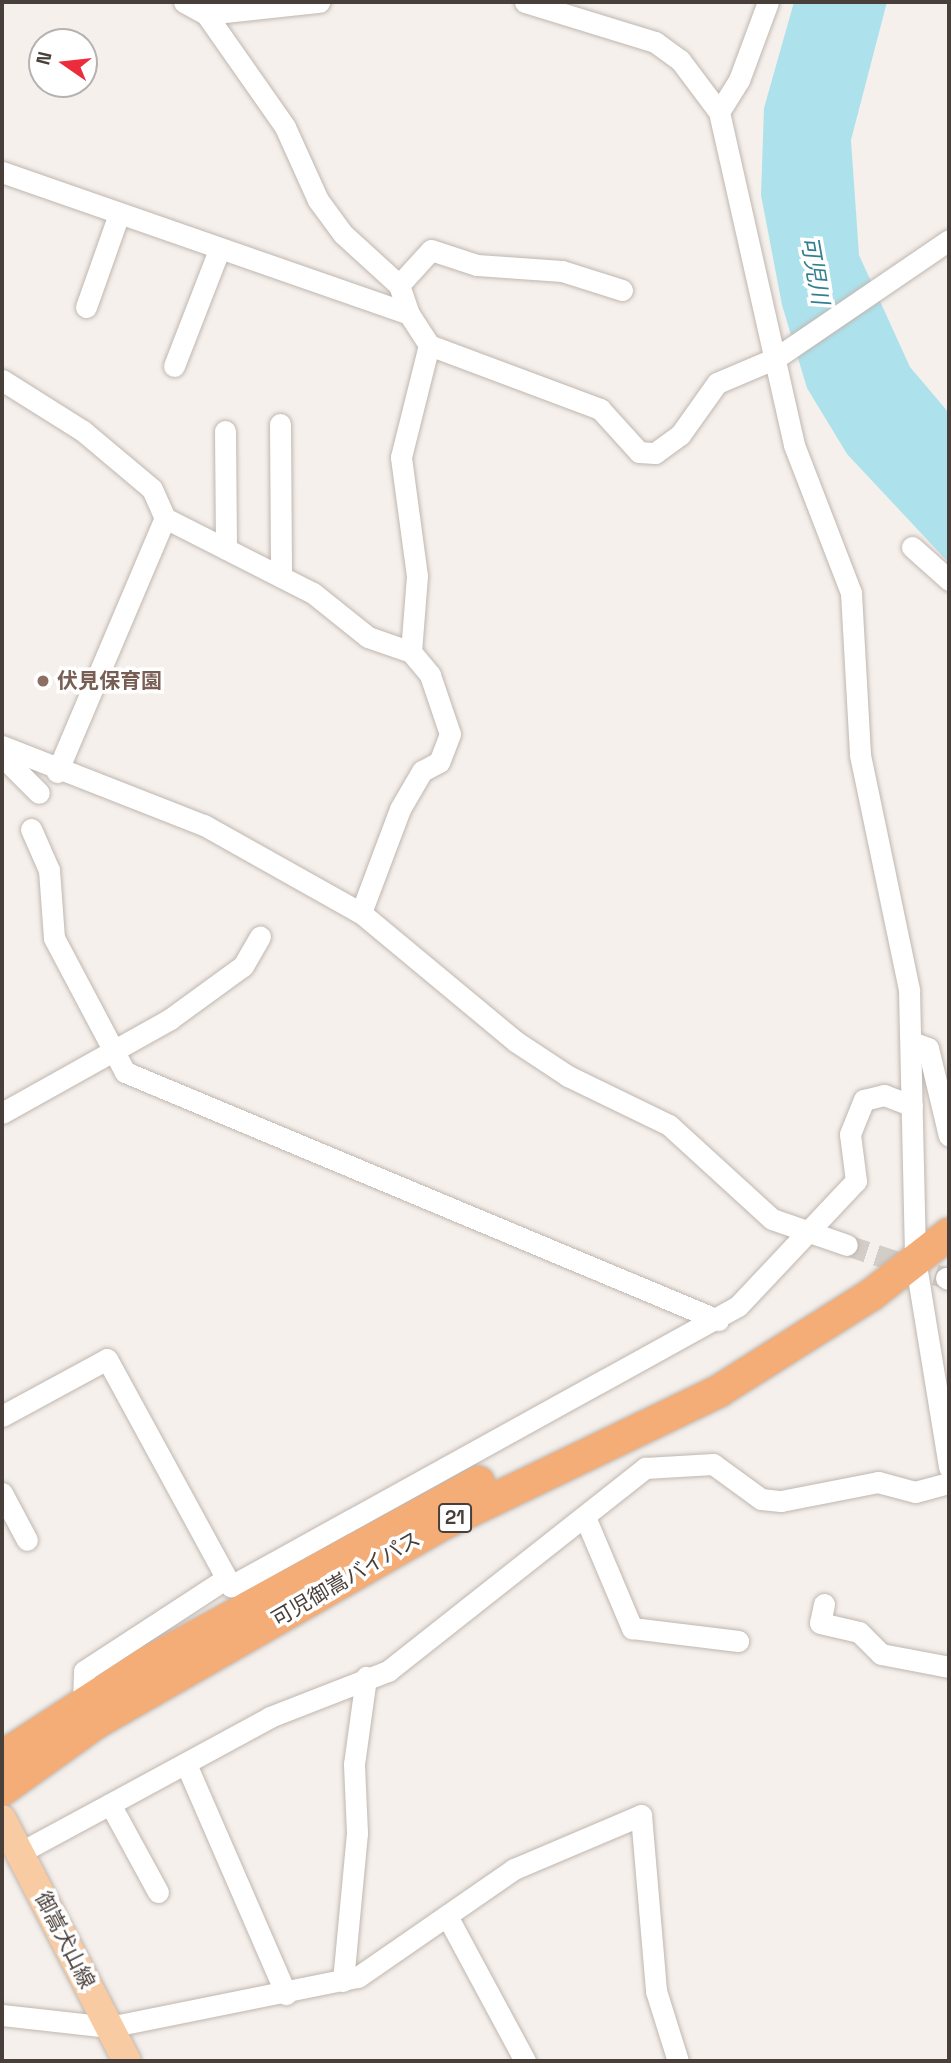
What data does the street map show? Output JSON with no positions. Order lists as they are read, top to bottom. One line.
{"streets":{"highway":["21","可児御嵩バイパス"],"main road":["御嵩犬山線"]},"water":["可児川"],"places":["伏見保育園"],"north":"left"}
